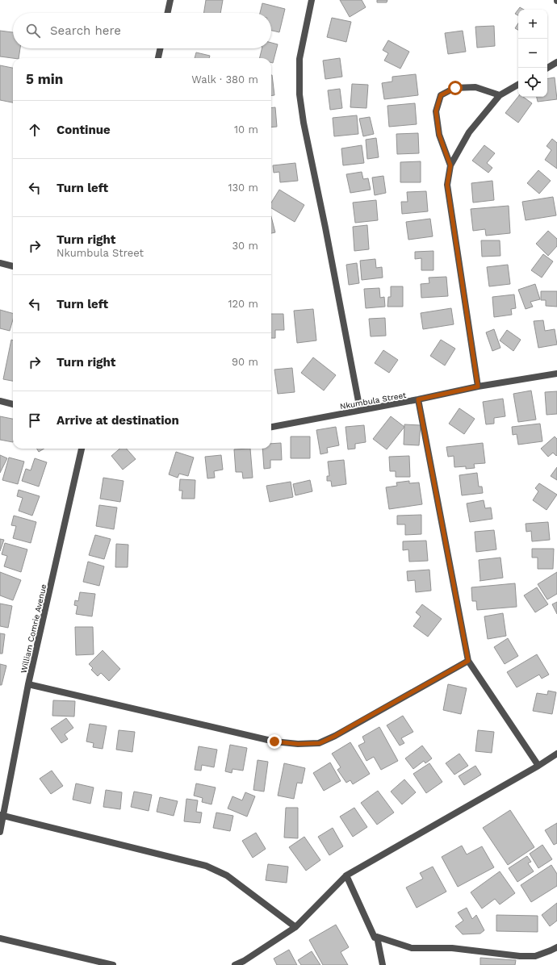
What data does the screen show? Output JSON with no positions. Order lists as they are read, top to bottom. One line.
{"streets":{"street":["Nkumbula Street","William Comrie Avenue"]},"page":{"map_buttons":["+","−"],"search":"Search here","heading":["5 min","Walk · 380 m"],"list":[["Continue","10 m"],["Turn left","130 m"],["Turn right","Nkumbula Street","30 m"],["Turn left","120 m"],["Turn right","90 m"],"Arrive at destination"]}}
